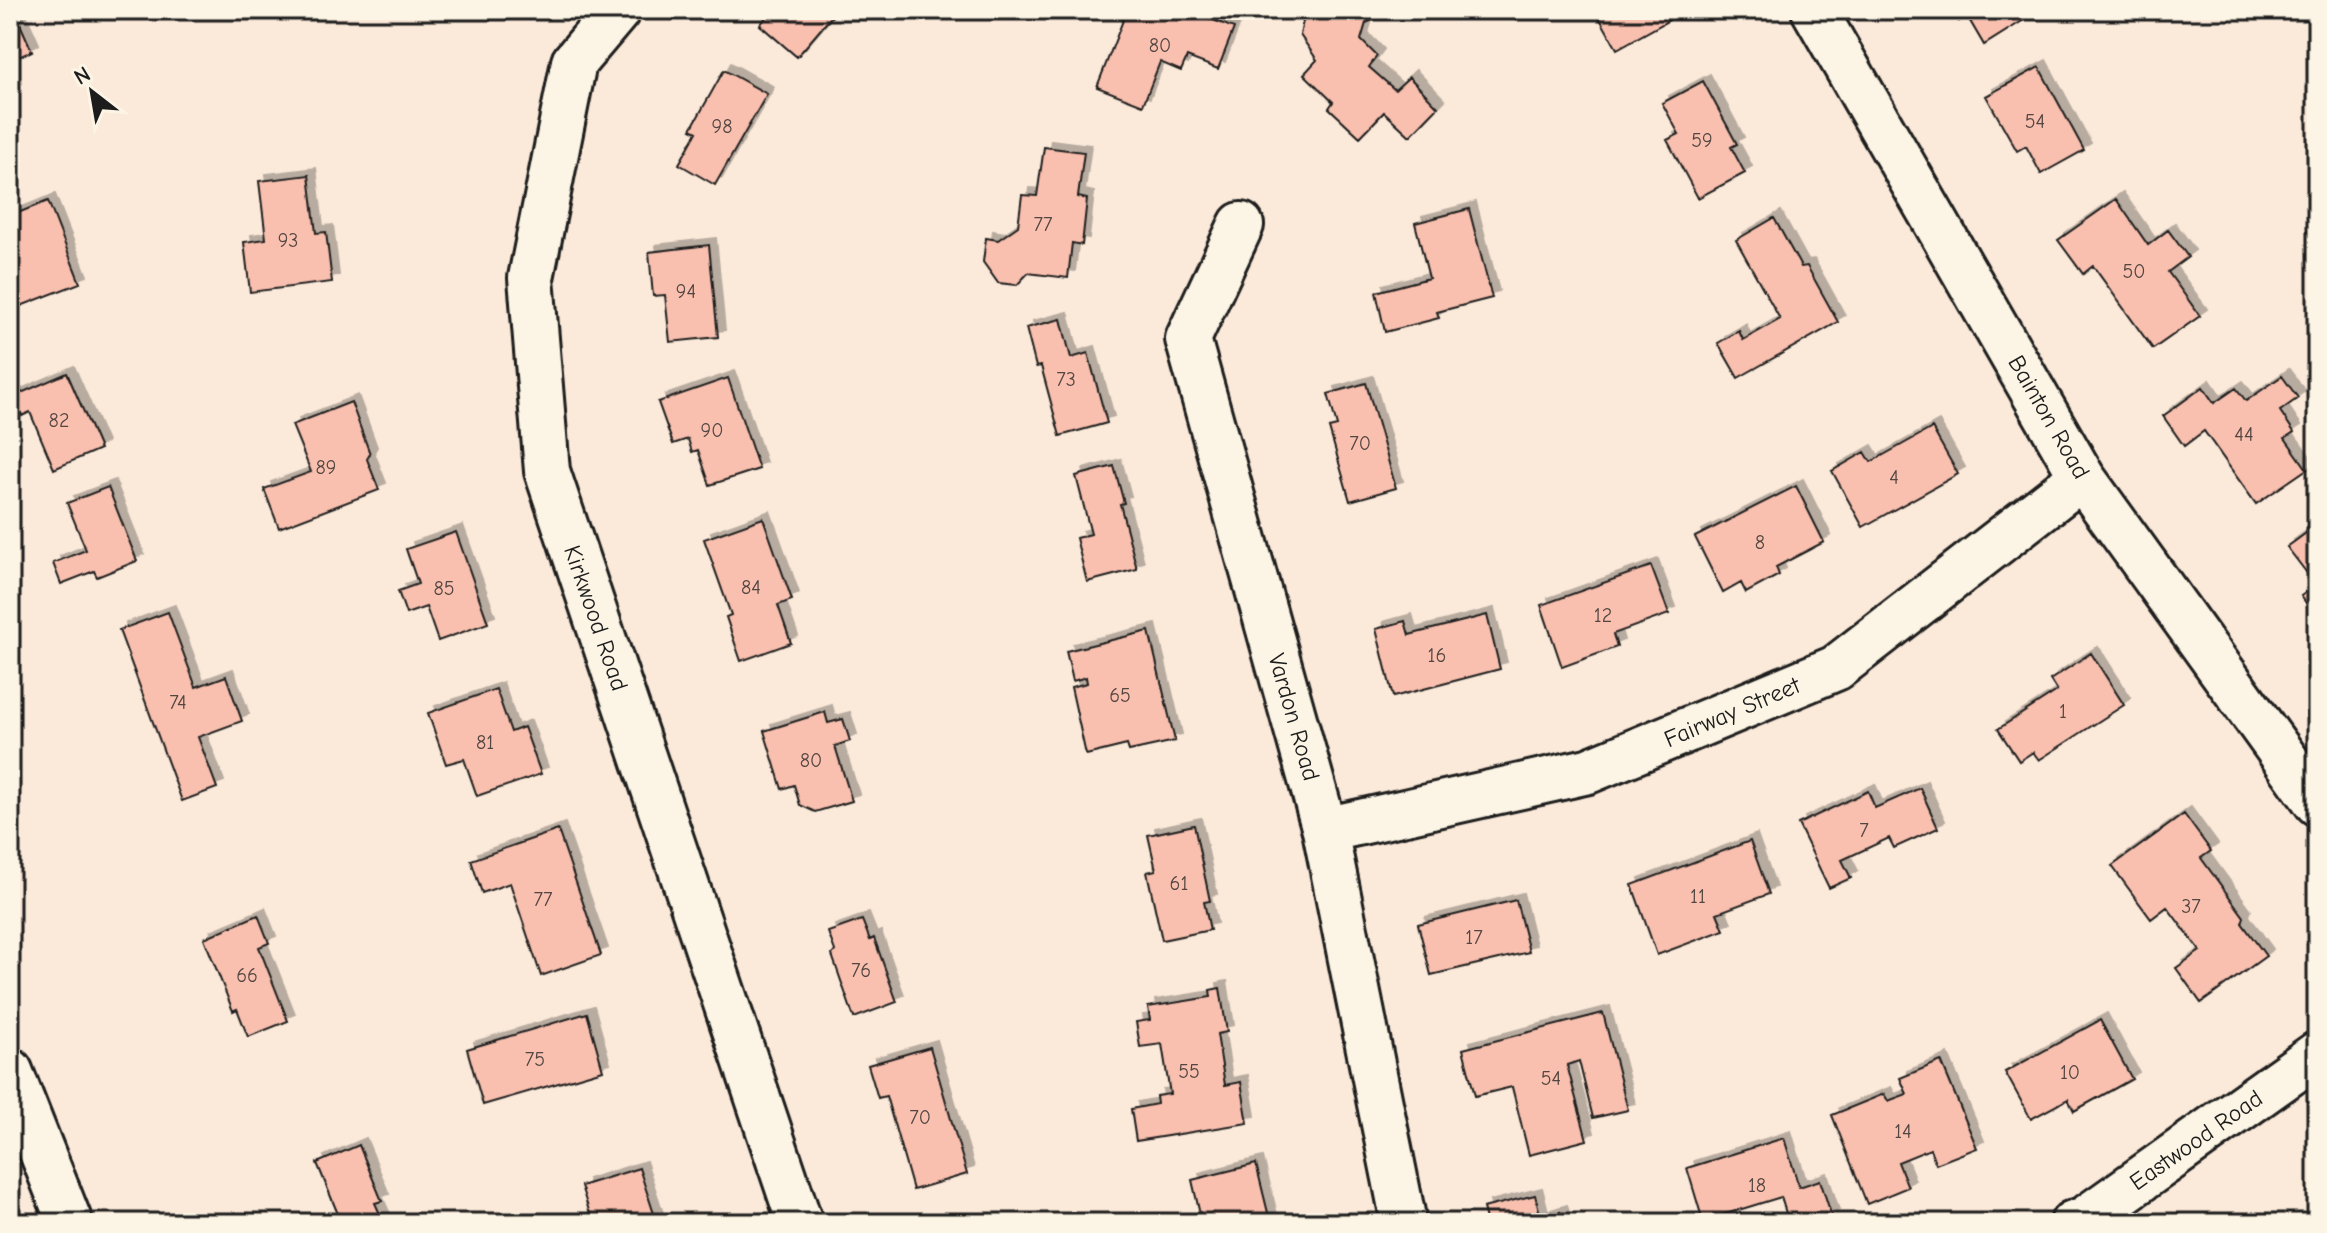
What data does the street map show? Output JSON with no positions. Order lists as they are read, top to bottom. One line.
{"streets":{"street":["Bainton Road","Kirkwood Road","Fairway Street","Vardon Road","Eastwood Road"]},"crossings":[["Bainton Road","Fairway Street"],["Fairway Street","Vardon Road"]],"house_numbers":["80","54","98","59","77","93","50","94","73","82","90","44","70","89","4","8","84","85","12","16","65","74","1","81","80","7","61","11","77","37","17","76","66","75","55","10","54","70","14","18"],"north":"top left"}
